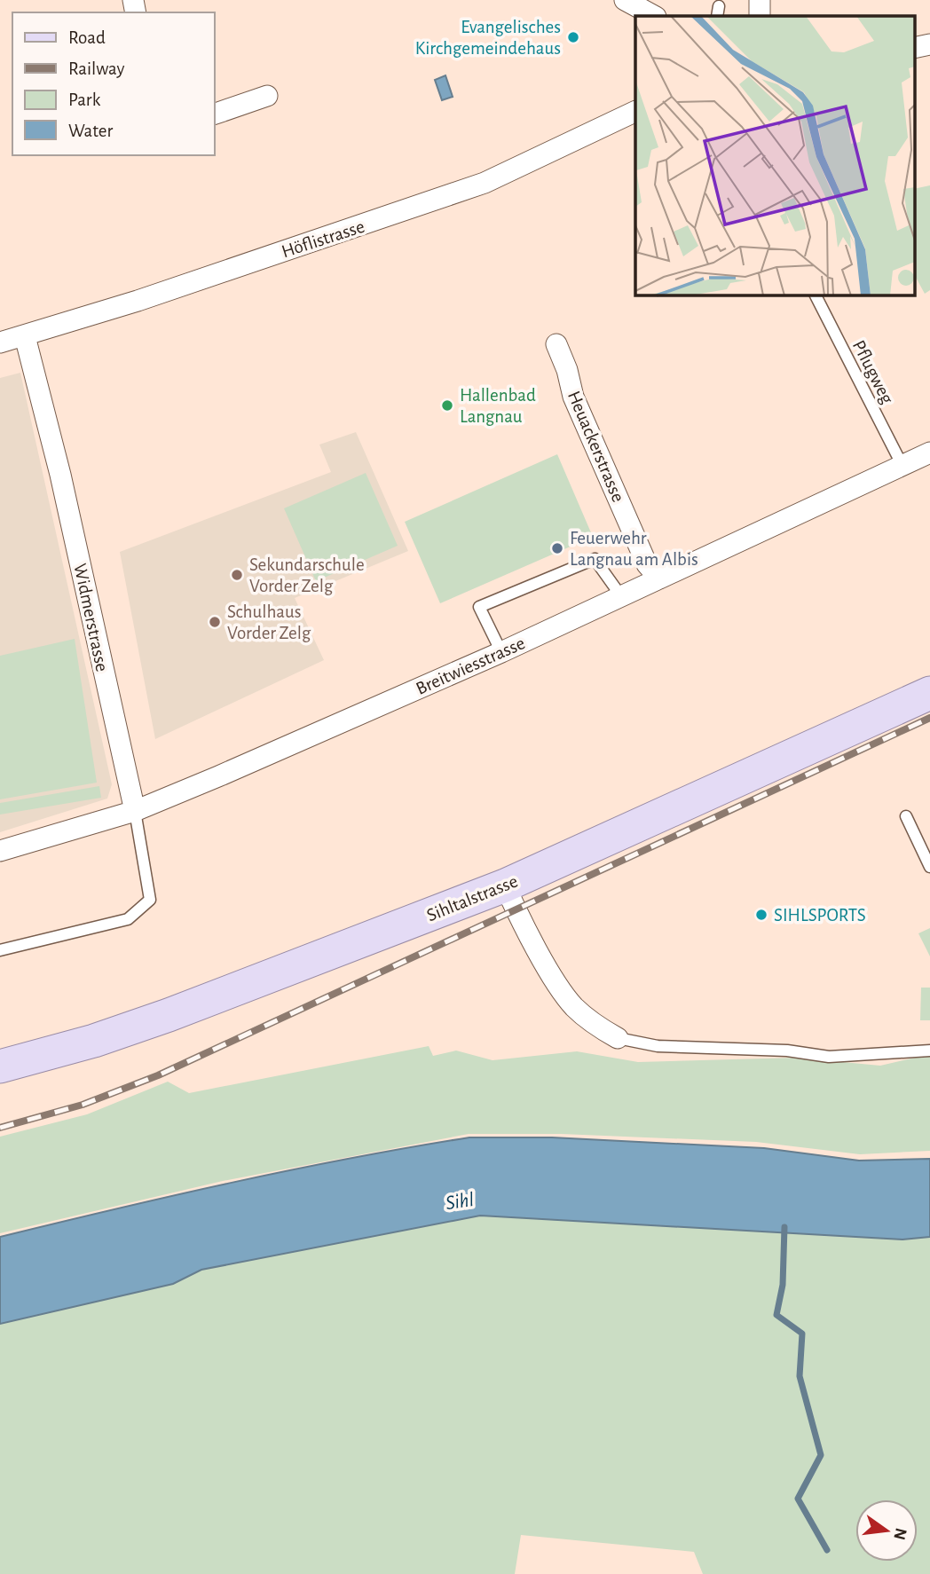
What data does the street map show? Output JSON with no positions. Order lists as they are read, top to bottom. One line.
{"streets":{"main road":["Sihltalstrasse"],"street":["Höflistrasse","Heuackerstrasse","Widmerstrasse","Breitwiesstrasse"],"lane":["Pflugweg"]},"crossings":[["Höflistrasse","Widmerstrasse"],["Pflugweg","Breitwiesstrasse"],["Heuackerstrasse","Breitwiesstrasse"],["Widmerstrasse","Breitwiesstrasse"]],"water":["Sihl"],"places":["Evangelisches Kirchgemeindehaus","Hallenbad Langnau","Feuerwehr Langnau am Albis","Sekundarschule Vorder Zelg","Schulhaus Vorder Zelg","SIHLSPORTS"],"legend":["Road","Railway","Park","Water"],"north":"right"}
